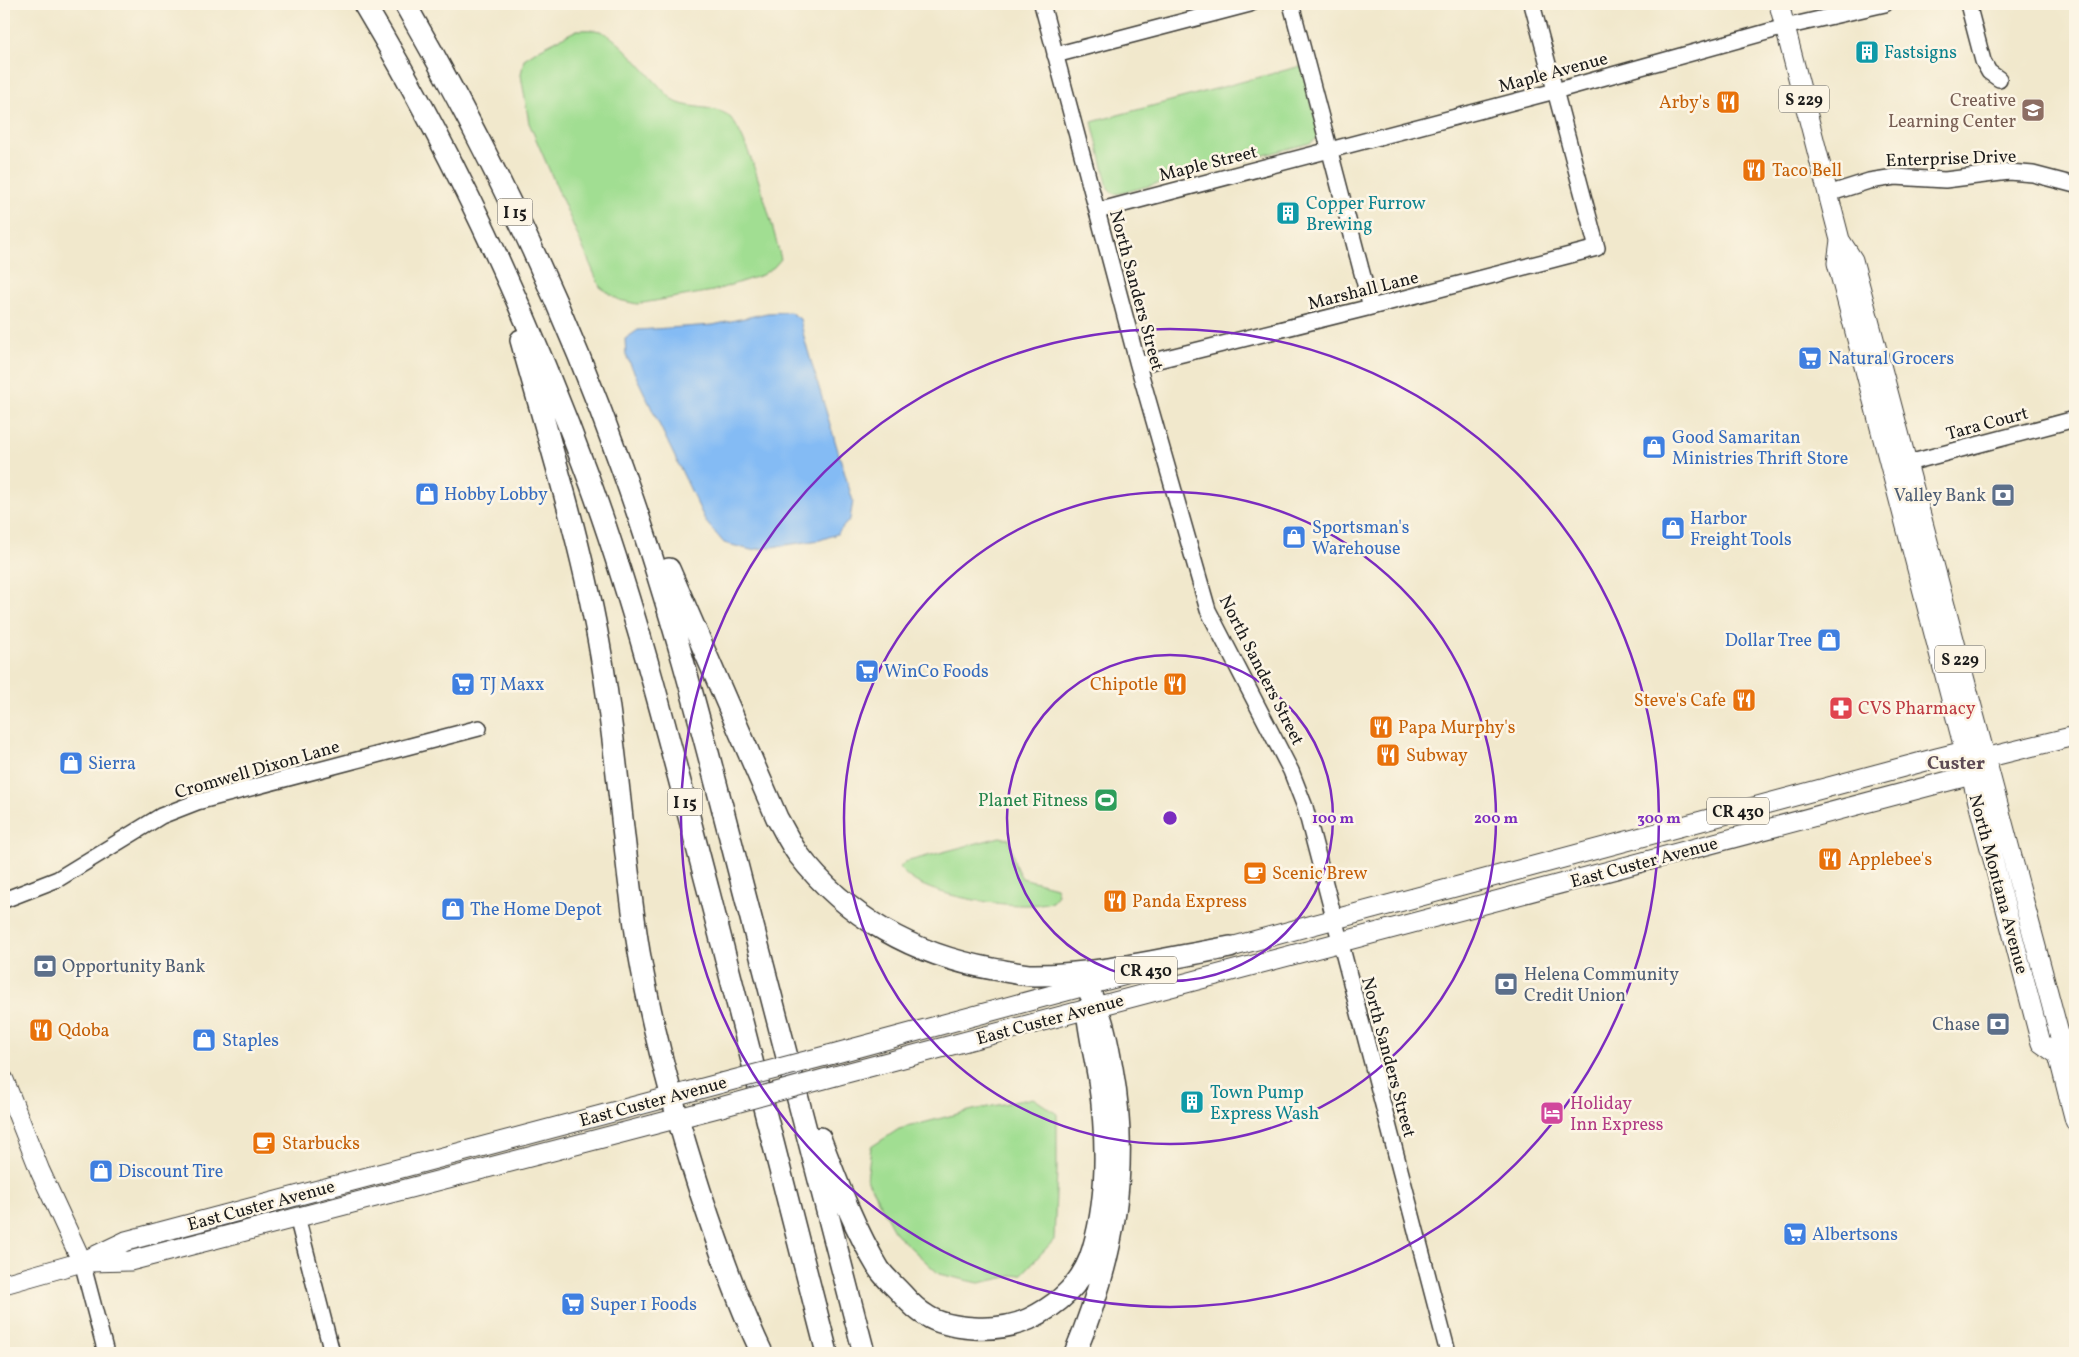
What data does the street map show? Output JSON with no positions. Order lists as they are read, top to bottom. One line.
{"streets":{"highway":["I 15"],"main road":["S 229","CR 430","East Custer Avenue","North Montana Avenue"],"street":["Maple Avenue","Enterprise Drive","Maple Street","North Sanders Street","Marshall Lane","Tara Court","Cromwell Dixon Lane"]},"crossings":[["Maple Avenue","Maple Street"],["Maple Avenue","Marshall Lane"],["Maple Avenue","North Montana Avenue"],["Enterprise Drive","North Montana Avenue"],["Maple Street","North Sanders Street"],["North Sanders Street","Marshall Lane"],["North Sanders Street","East Custer Avenue"],["Tara Court","North Montana Avenue"],["East Custer Avenue","North Montana Avenue"]],"districts":["Custer"],"places":{"building":["Fastsigns","Copper Furrow Brewing","Town Pump Express Wash"],"restaurant":["Arby's","Taco Bell","Chipotle","Steve's Cafe","Papa Murphy's","Subway","Applebee's","Panda Express","Qdoba"],"school or university":["Creative Learning Center"],"supermarket":["Natural Grocers","WinCo Foods","TJ Maxx","Albertsons","Super 1 Foods"],"shop":["Good Samaritan Ministries Thrift Store","Hobby Lobby","Harbor Freight Tools","Sportsman's Warehouse","Dollar Tree","Sierra","The Home Depot","Staples","Discount Tire"],"bank":["Valley Bank","Opportunity Bank","Helena Community Credit Union","Chase"],"pharmacy":["CVS Pharmacy"],"sports":["Planet Fitness"],"cafe":["Scenic Brew","Starbucks"],"hotel":["Holiday Inn Express"]},"rings":["100 m","200 m","300 m"]}
